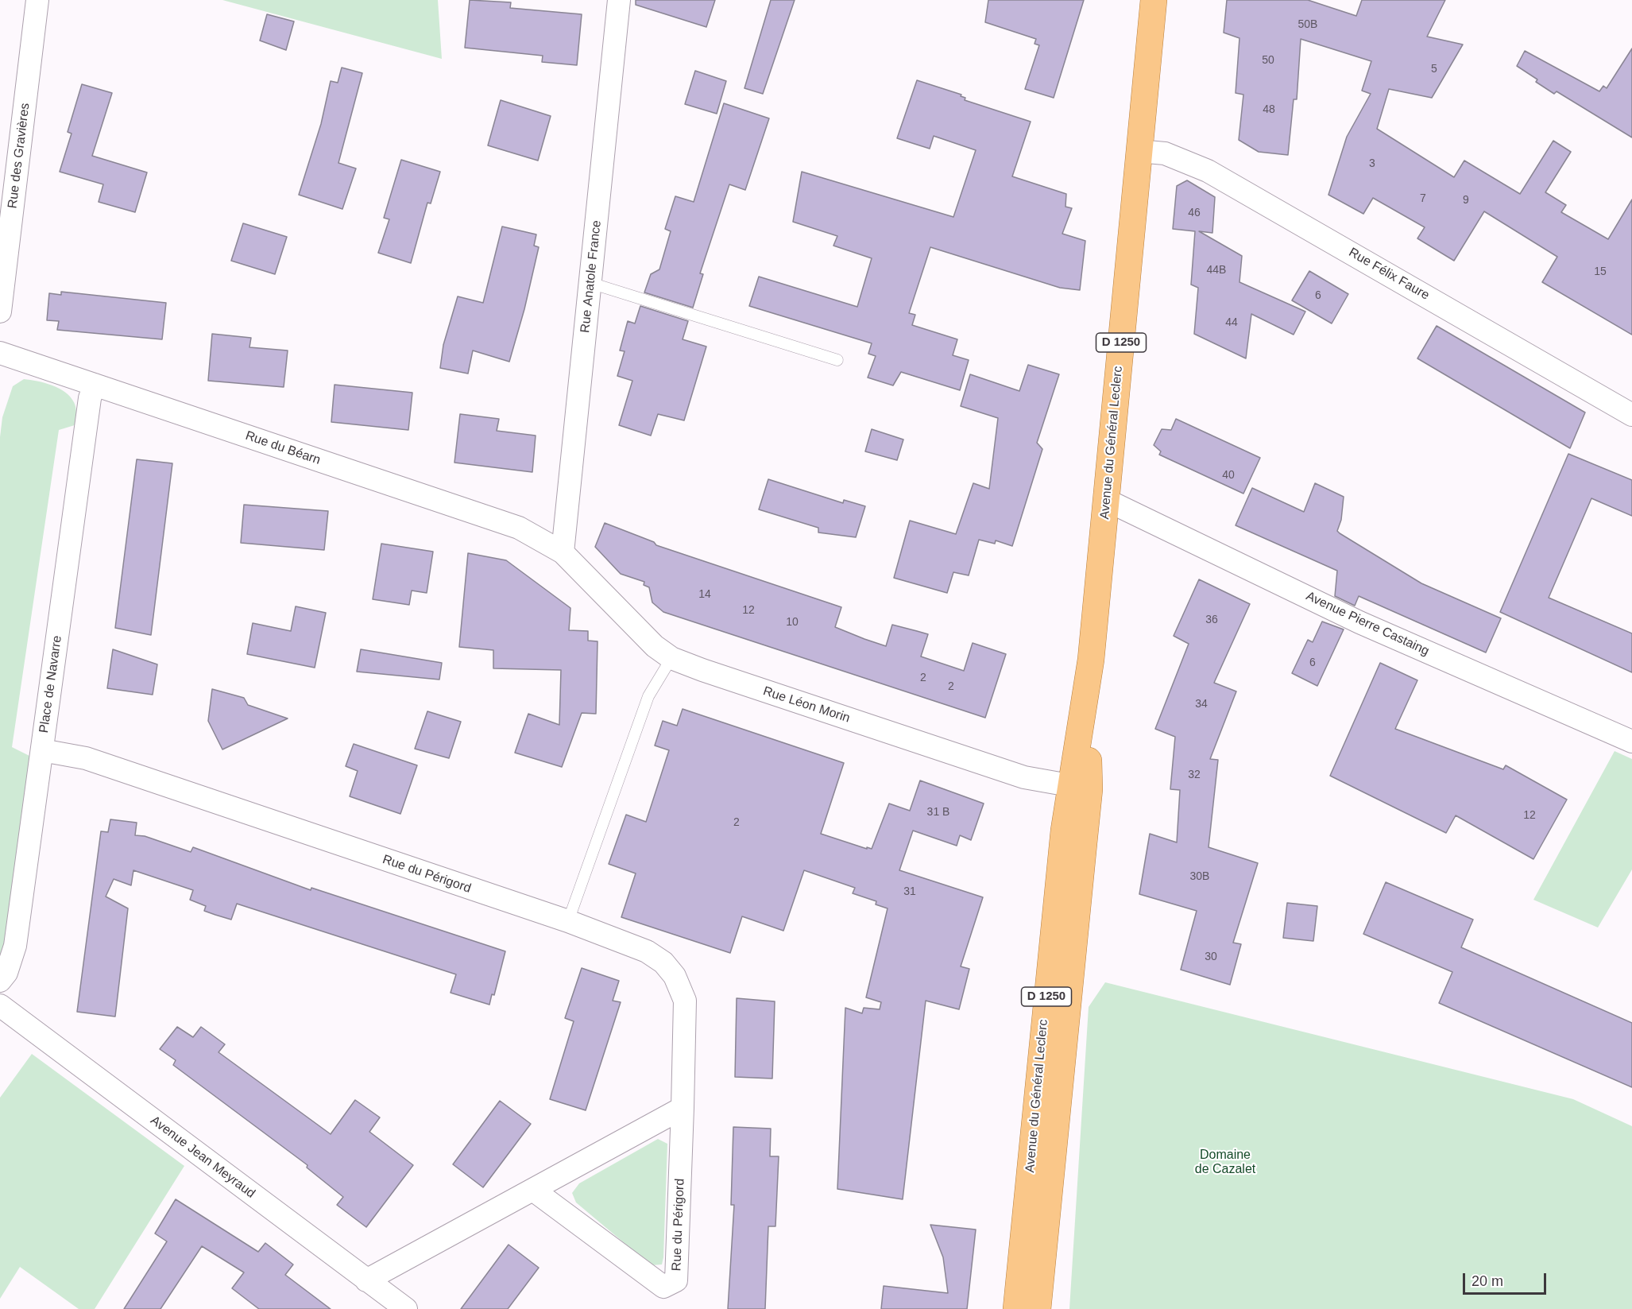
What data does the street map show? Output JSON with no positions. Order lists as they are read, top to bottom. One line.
{"streets":{"main road":["D 1250","Avenue du Général Leclerc"],"street":["Rue des Gravières","Rue Félix Faure","Rue Anatole France","Rue du Béarn","Avenue Pierre Castaing","Place de Navarre","Rue Léon Morin","Rue du Périgord","Avenue Jean Meyraud"]},"crossings":[["Rue Félix Faure","Avenue du Général Leclerc"],["Rue Anatole France","Rue du Béarn"],["Rue Anatole France","Rue Léon Morin"],["Avenue du Général Leclerc","Avenue Pierre Castaing"],["Avenue du Général Leclerc","Rue Léon Morin"],["Rue du Béarn","Place de Navarre"],["Rue du Béarn","Rue Léon Morin"],["Place de Navarre","Rue du Périgord"]],"parks":["Domaine de Cazalet"],"house_numbers":["50B","50","5","48","3","7","9","46","44B","15","6","44","40","14","12","36","10","6","2","2","34","32","31 B","12","2","30B","31","30"],"scale_bar":"20 m"}
